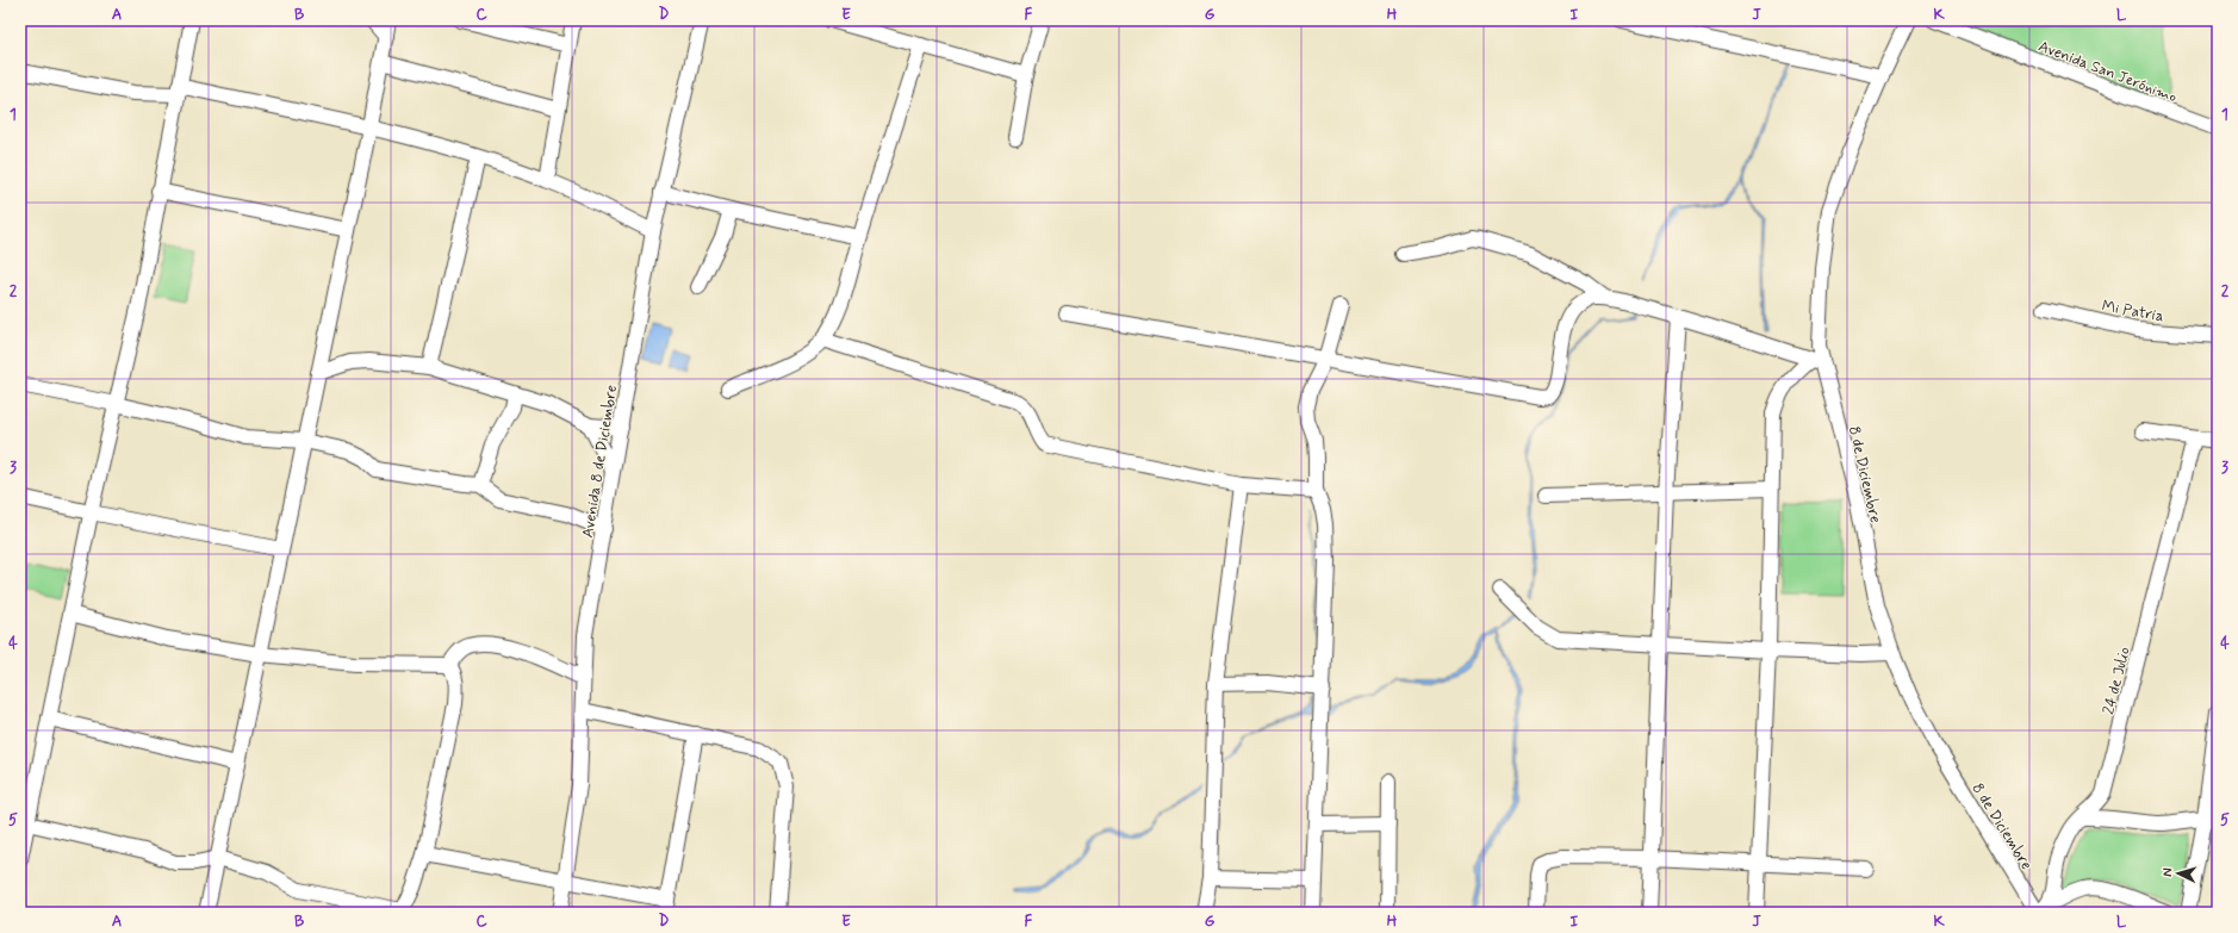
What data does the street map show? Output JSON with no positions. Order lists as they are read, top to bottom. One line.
{"streets":{"street":["Avenida San Jerónimo","Mi Patria","Avenida 8 de Diciembre","8 de Diciembre","24 de Julio"]},"crossings":[["8 de Diciembre","24 de Julio"]],"north":"left","grid":{"columns":["A","B","C","D","E","F","G","H","I","J","K","L"],"rows":["1","2","3","4","5"]}}
